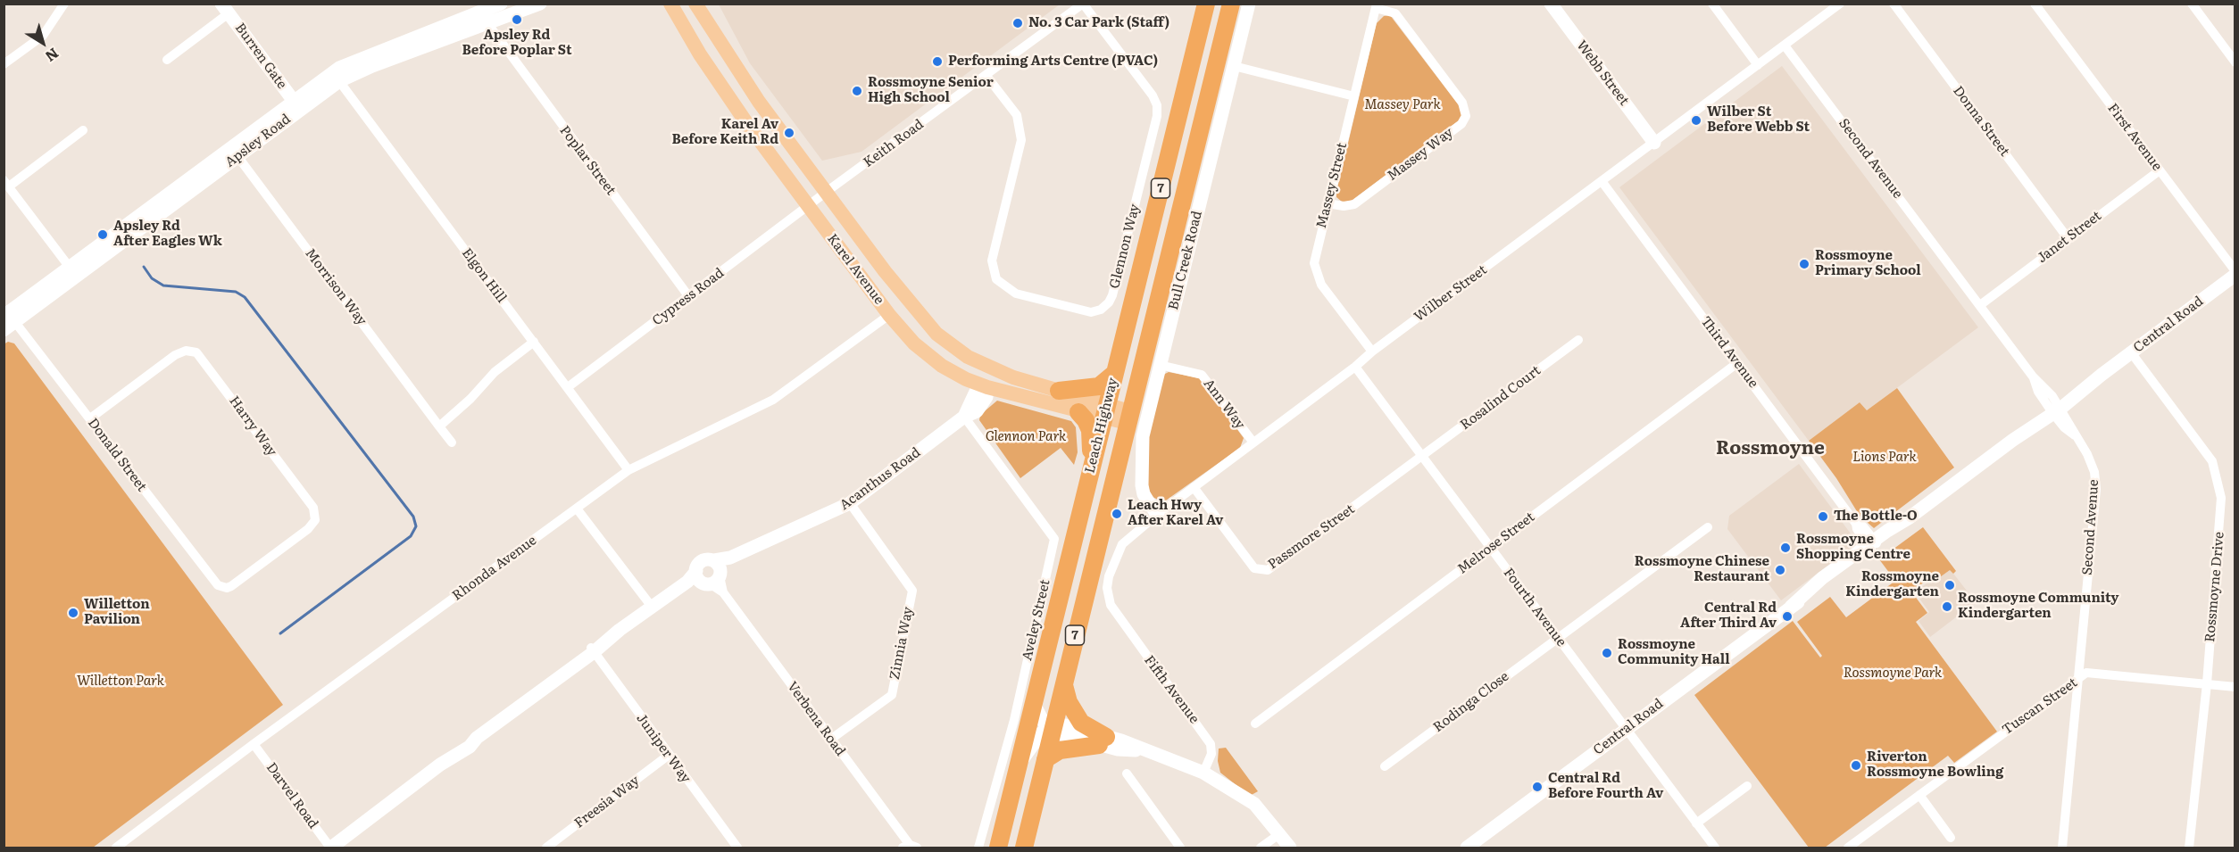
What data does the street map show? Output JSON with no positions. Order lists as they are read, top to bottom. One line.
{"streets":{"highway":["7","Leach Highway"],"main road":["Karel Avenue"],"street":["Burren Gate","Webb Street","Donna Street","First Avenue","Apsley Road","Keith Road","Massey Way","Second Avenue","Poplar Street","Massey Street","Janet Street","Glennon Way","Bull Creek Road","Elgon Hill","Morrison Way","Wilber Street","Cypress Road","Central Road","Third Avenue","Rosalind Court","Ann Way","Harry Way","Donald Street","Acanthus Road","Passmore Street","Melrose Street","Rhonda Avenue","Rossmoyne Drive","Fourth Avenue","Aveley Street","Zinnia Way","Fifth Avenue","Rodinga Close","Tuscan Street","Verbena Road","Juniper Way","Darvel Road","Freesia Way"]},"crossings":[["Burren Gate","Apsley Road"],["Webb Street","Wilber Street"],["Donna Street","Janet Street"],["First Avenue","Janet Street"],["First Avenue","Central Road"],["Apsley Road","Poplar Street"],["Apsley Road","Elgon Hill"],["Apsley Road","Morrison Way"],["Apsley Road","Donald Street"],["Keith Road","Glennon Way"],["Keith Road","Karel Avenue"],["Keith Road","Cypress Road"],["Massey Way","Massey Street"],["Second Avenue","Janet Street"],["Second Avenue","Wilber Street"],["Second Avenue","Central Road"],["Second Avenue","Tuscan Street"],["Poplar Street","Cypress Road"],["Massey Street","Wilber Street"],["Bull Creek Road","Wilber Street"],["Bull Creek Road","Ann Way"],["Karel Avenue","Cypress Road"],["Karel Avenue","Leach Highway"],["Karel Avenue","Acanthus Road"],["Karel Avenue","Rhonda Avenue"],["Elgon Hill","Cypress Road"],["Elgon Hill","Rhonda Avenue"],["Wilber Street","Third Avenue"],["Wilber Street","Ann Way"],["Wilber Street","Passmore Street"],["Wilber Street","Fourth Avenue"],["Wilber Street","Fifth Avenue"],["Central Road","Third Avenue"],["Central Road","Rossmoyne Drive"],["Central Road","Fourth Avenue"],["Third Avenue","Melrose Street"],["Rosalind Court","Passmore Street"],["Rosalind Court","Fourth Avenue"],["Harry Way","Donald Street"],["Acanthus Road","Aveley Street"],["Acanthus Road","Zinnia Way"],["Acanthus Road","Verbena Road"],["Acanthus Road","Juniper Way"],["Acanthus Road","Darvel Road"],["Passmore Street","Fourth Avenue"],["Melrose Street","Fourth Avenue"],["Rhonda Avenue","Darvel Road"],["Rossmoyne Drive","Tuscan Street"],["Fourth Avenue","Rodinga Close"],["Zinnia Way","Verbena Road"],["Juniper Way","Freesia Way"]],"districts":["Rossmoyne"],"parks":["Massey Park","Glennon Park","Lions Park","Rossmoyne Park","Willetton Park"],"places":["Apsley Rd Before Poplar St","No. 3 Car Park (Staff)","Performing Arts Centre (PVAC)","Rossmoyne Senior High School","Wilber St Before Webb St","Karel Av Before Keith Rd","Apsley Rd After Eagles Wk","Rossmoyne Primary School","Leach Hwy After Karel Av","The Bottle-O","Rossmoyne Shopping Centre","Rossmoyne Chinese Restaurant","Rossmoyne Kindergarten","Rossmoyne Community Kindergarten","Willetton Pavilion","Central Rd After Third Av","Rossmoyne Community Hall","Riverton Rossmoyne Bowling","Central Rd Before Fourth Av"],"north":"bottom right"}
